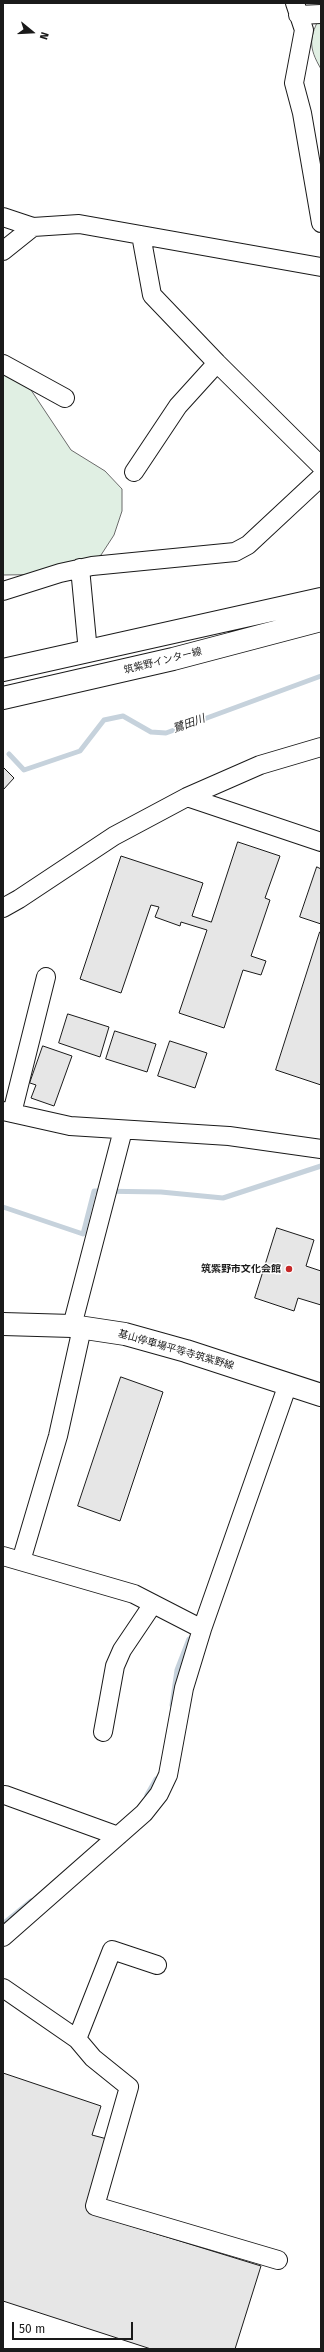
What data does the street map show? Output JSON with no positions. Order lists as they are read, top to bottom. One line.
{"streets":{"main road":["筑紫野インター線","基山停車場平等寺筑紫野線"]},"water":["鷺田川"],"places":["筑紫野市文化会館"],"scale_bar":"50 m","north":"right"}
